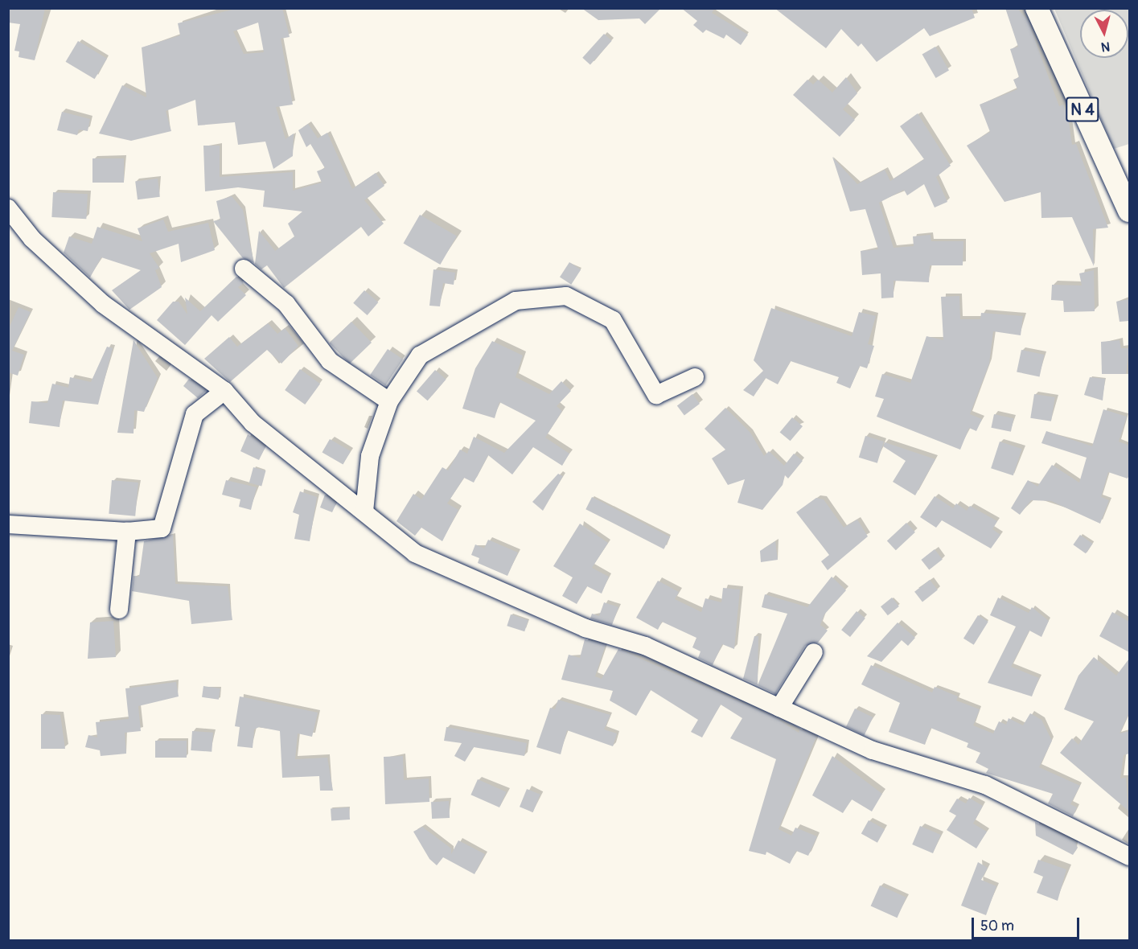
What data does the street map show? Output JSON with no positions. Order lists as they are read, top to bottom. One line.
{"streets":{"main road":["N 4"]},"scale_bar":"50 m","north":"bottom"}
